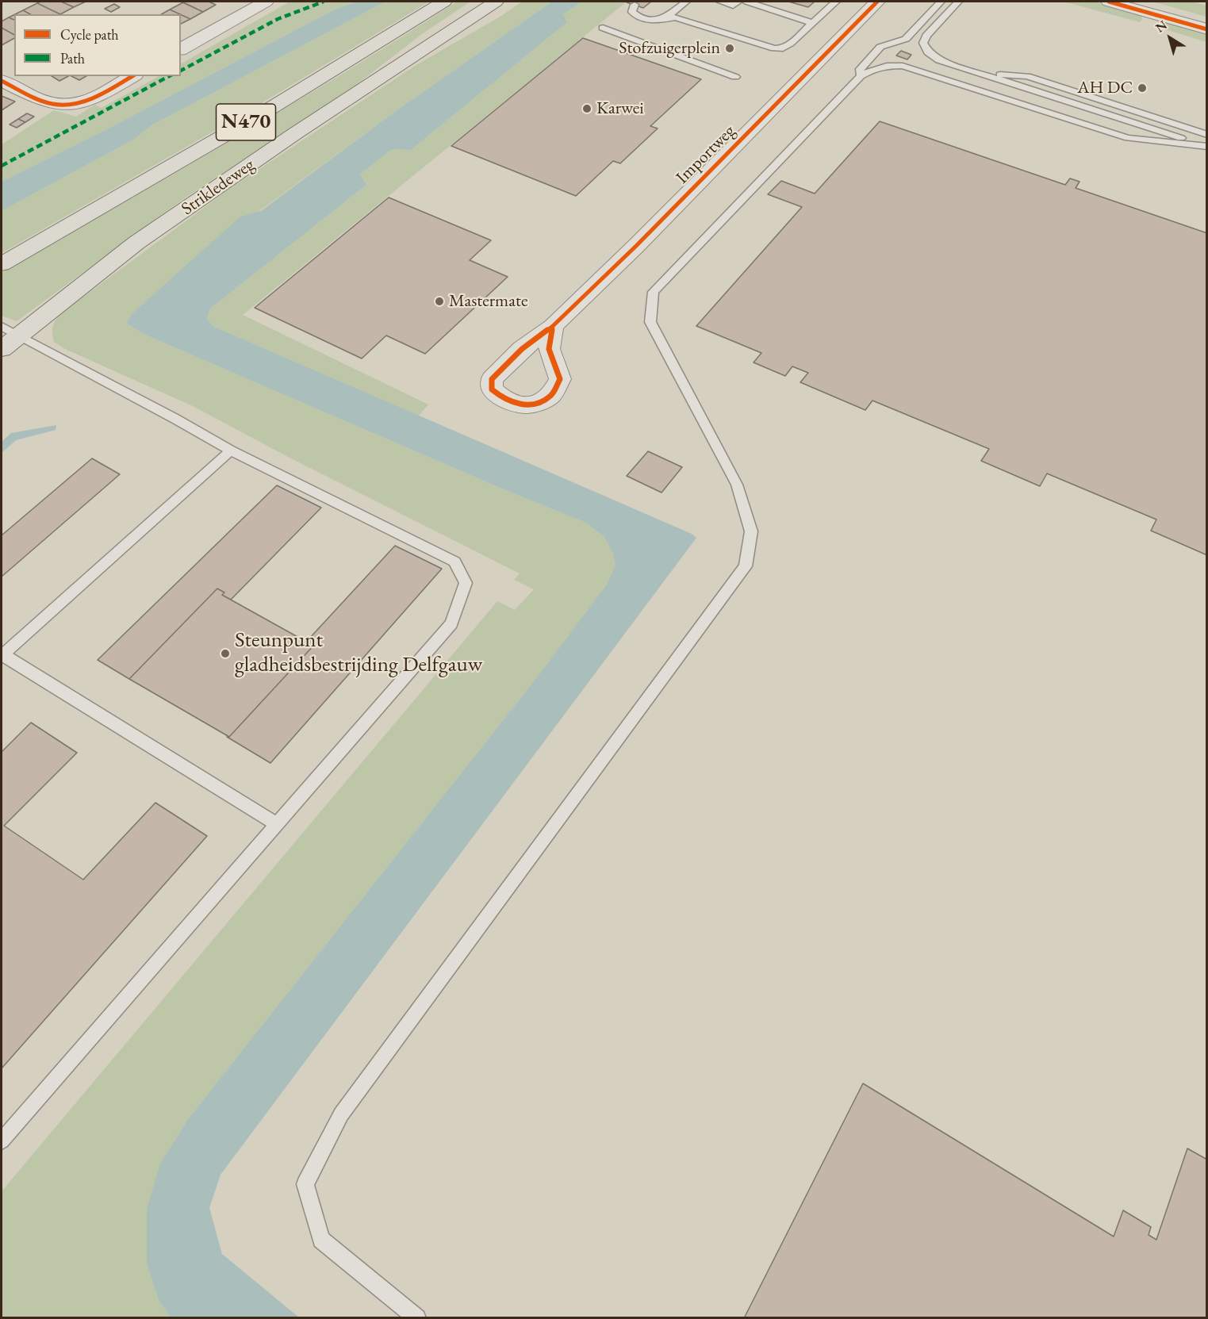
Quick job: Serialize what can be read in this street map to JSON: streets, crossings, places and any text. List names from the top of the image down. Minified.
{"streets":{"main road":["N470","Strikledeweg"],"street":["Importweg"]},"places":["Stofzuigerplein","AH DC","Karwei","Mastermate","Steunpunt gladheidsbestrijding Delfgauw"],"legend":["Cycle path","Path"],"north":"top left"}
